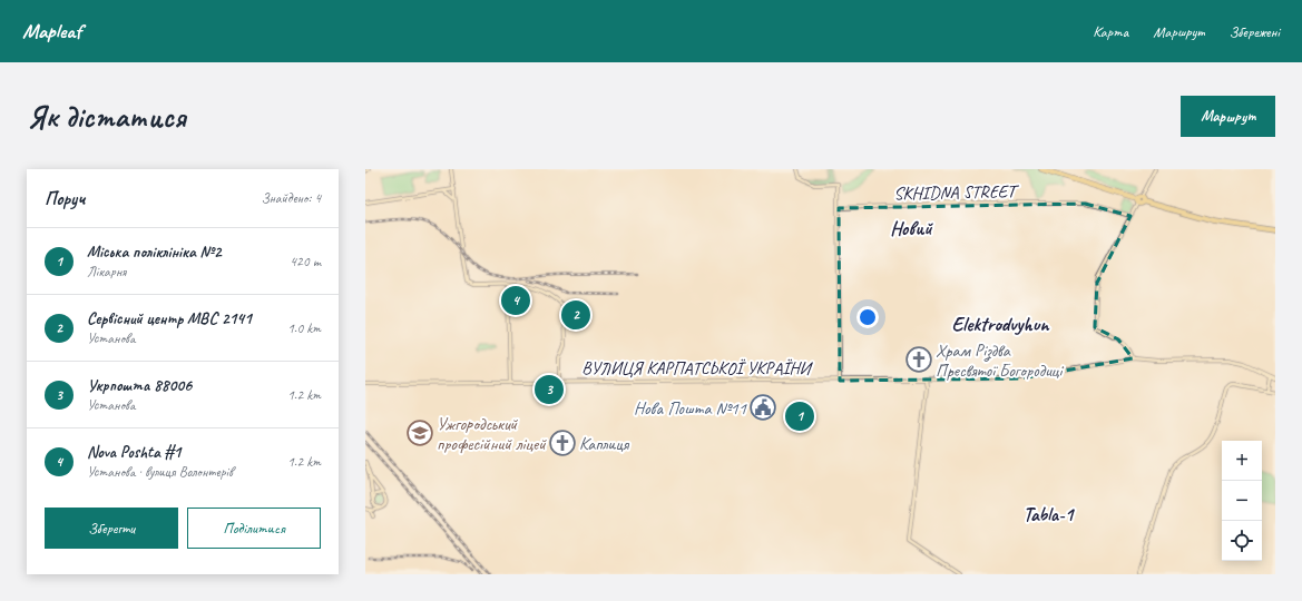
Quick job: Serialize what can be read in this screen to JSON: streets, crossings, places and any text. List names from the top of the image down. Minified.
{"streets":{"street":["SKHIDNA STREET","ВУЛИЦЯ КАРПАТСЬКОЇ УКРАЇНИ"]},"districts":["Новий","Elektrodvyhun","Tabla-1"],"places":{"church":["Храм Різдва Пресвятої Богородиці","Каплиця"],"public building":["Нова Пошта №11"],"school or university":["Ужгородський професійний ліцей"]},"page":{"header":"Mapleaf","nav":["Карта","Маршрут","Збережені"],"buttons":["Маршрут",["Зберегти","Поділитися"]],"title":"Як дістатися","heading":["Поруч","Знайдено: 4"],"list":[{"mark":"1","name":"Міська поліклініка №2","note":"Лікарня","value":"420 m"},{"mark":"2","name":"Сервісний центр МВС 2141","note":"Установа","value":"1.0 km"},{"mark":"3","name":"Укрпошта 88006","note":"Установа","value":"1.2 km"},{"mark":"4","name":"Nova Poshta #1","note":"Установа · вулиця Волонтерів","value":"1.2 km"}],"pins":["4","2","3","1"],"map_buttons":["+","−"]}}
